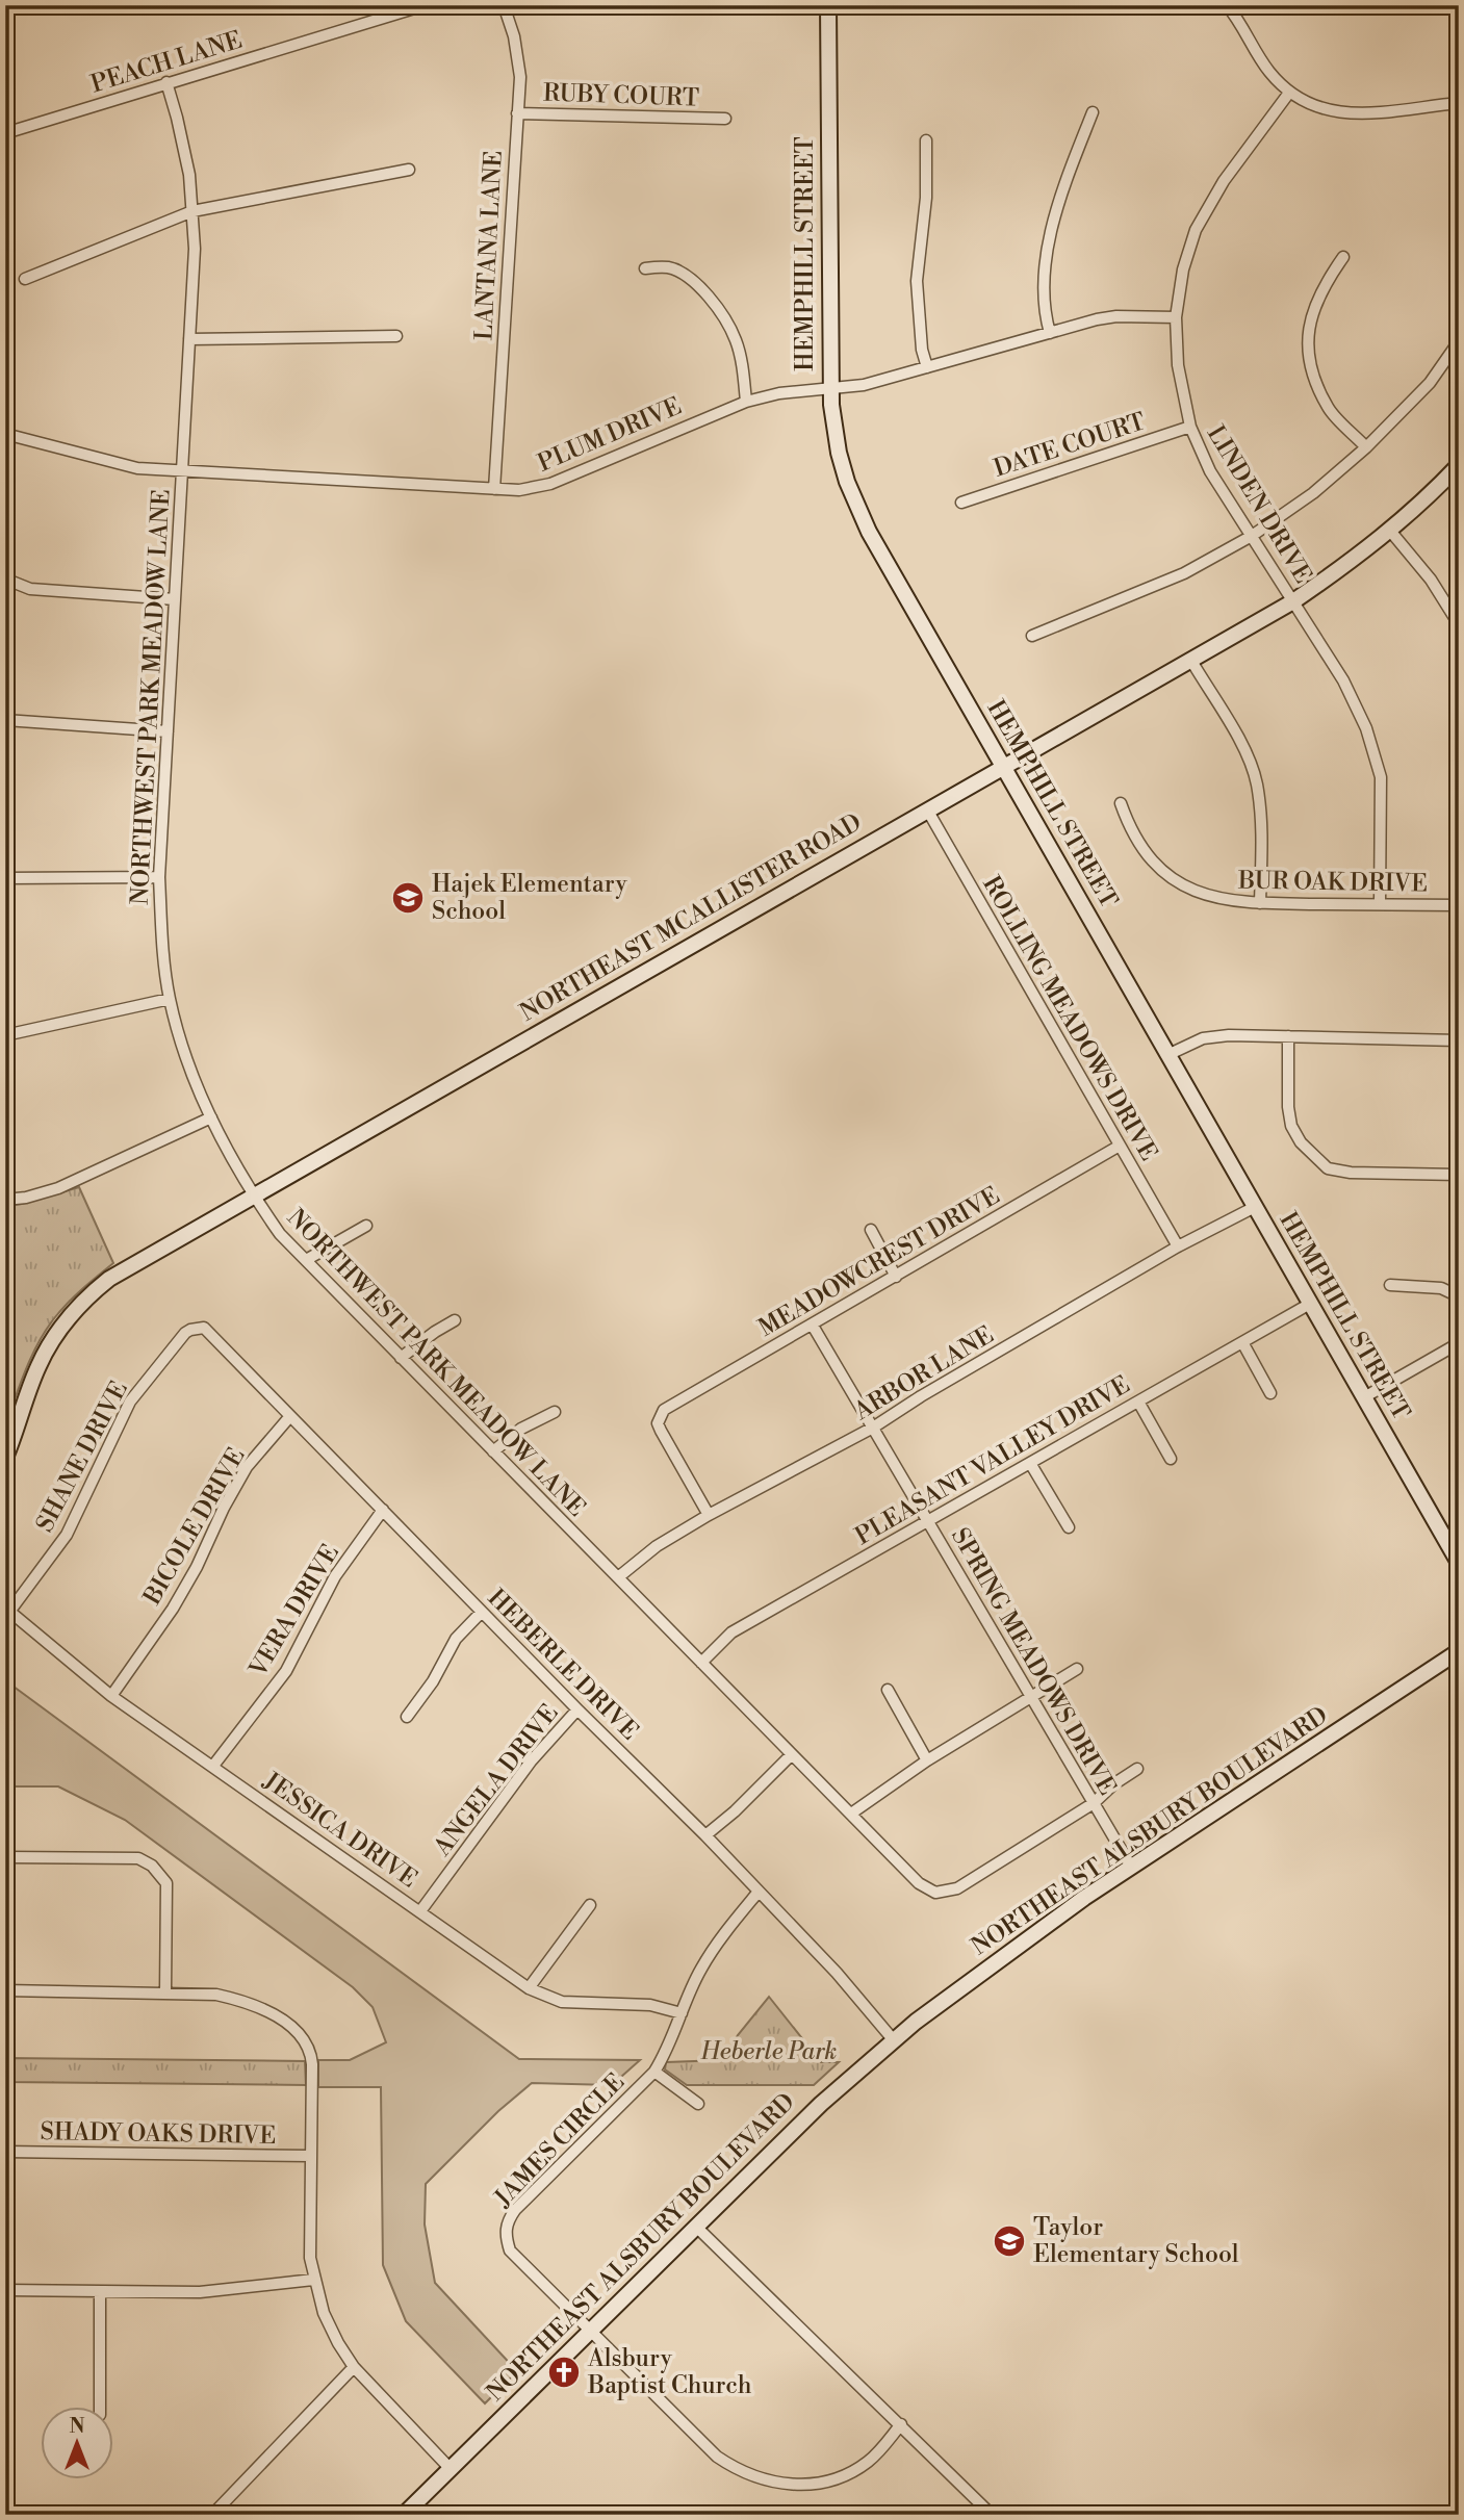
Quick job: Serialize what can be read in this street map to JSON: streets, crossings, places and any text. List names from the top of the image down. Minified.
{"streets":{"street":["PEACH LANE","RUBY COURT","LANTANA LANE","HEMPHILL STREET","PLUM DRIVE","DATE COURT","LINDEN DRIVE","NORTHWEST PARK MEADOW LANE","BUR OAK DRIVE","NORTHEAST MCALLISTER ROAD","ROLLING MEADOWS DRIVE","MEADOWCREST DRIVE","ARBOR LANE","SHANE DRIVE","PLEASANT VALLEY DRIVE","BICOLE DRIVE","VERA DRIVE","SPRING MEADOWS DRIVE","HEBERLE DRIVE","ANGELA DRIVE","JESSICA DRIVE","NORTHEAST ALSBURY BOULEVARD","SHADY OAKS DRIVE","JAMES CIRCLE"]},"crossings":[["PEACH LANE","NORTHWEST PARK MEADOW LANE"],["RUBY COURT","LANTANA LANE"],["LANTANA LANE","PLUM DRIVE"],["HEMPHILL STREET","PLUM DRIVE"],["HEMPHILL STREET","NORTHEAST MCALLISTER ROAD"],["HEMPHILL STREET","ARBOR LANE"],["HEMPHILL STREET","PLEASANT VALLEY DRIVE"],["PLUM DRIVE","LINDEN DRIVE"],["PLUM DRIVE","NORTHWEST PARK MEADOW LANE"],["DATE COURT","LINDEN DRIVE"],["LINDEN DRIVE","BUR OAK DRIVE"],["LINDEN DRIVE","NORTHEAST MCALLISTER ROAD"],["NORTHWEST PARK MEADOW LANE","NORTHEAST MCALLISTER ROAD"],["NORTHWEST PARK MEADOW LANE","ARBOR LANE"],["NORTHWEST PARK MEADOW LANE","PLEASANT VALLEY DRIVE"],["NORTHWEST PARK MEADOW LANE","SPRING MEADOWS DRIVE"],["NORTHEAST MCALLISTER ROAD","ROLLING MEADOWS DRIVE"],["ROLLING MEADOWS DRIVE","MEADOWCREST DRIVE"],["ROLLING MEADOWS DRIVE","ARBOR LANE"],["MEADOWCREST DRIVE","ARBOR LANE"],["MEADOWCREST DRIVE","SPRING MEADOWS DRIVE"],["ARBOR LANE","SPRING MEADOWS DRIVE"],["SHANE DRIVE","HEBERLE DRIVE"],["SHANE DRIVE","JESSICA DRIVE"],["PLEASANT VALLEY DRIVE","SPRING MEADOWS DRIVE"],["BICOLE DRIVE","HEBERLE DRIVE"],["BICOLE DRIVE","JESSICA DRIVE"],["VERA DRIVE","HEBERLE DRIVE"],["VERA DRIVE","JESSICA DRIVE"],["SPRING MEADOWS DRIVE","NORTHEAST ALSBURY BOULEVARD"],["HEBERLE DRIVE","ANGELA DRIVE"],["HEBERLE DRIVE","NORTHEAST ALSBURY BOULEVARD"],["HEBERLE DRIVE","JAMES CIRCLE"],["ANGELA DRIVE","JESSICA DRIVE"],["JESSICA DRIVE","JAMES CIRCLE"],["NORTHEAST ALSBURY BOULEVARD","JAMES CIRCLE"]],"parks":["Heberle Park"],"places":{"school or university":["Hajek Elementary School","Taylor Elementary School"],"church":["Alsbury Baptist Church"]},"north":"top"}
